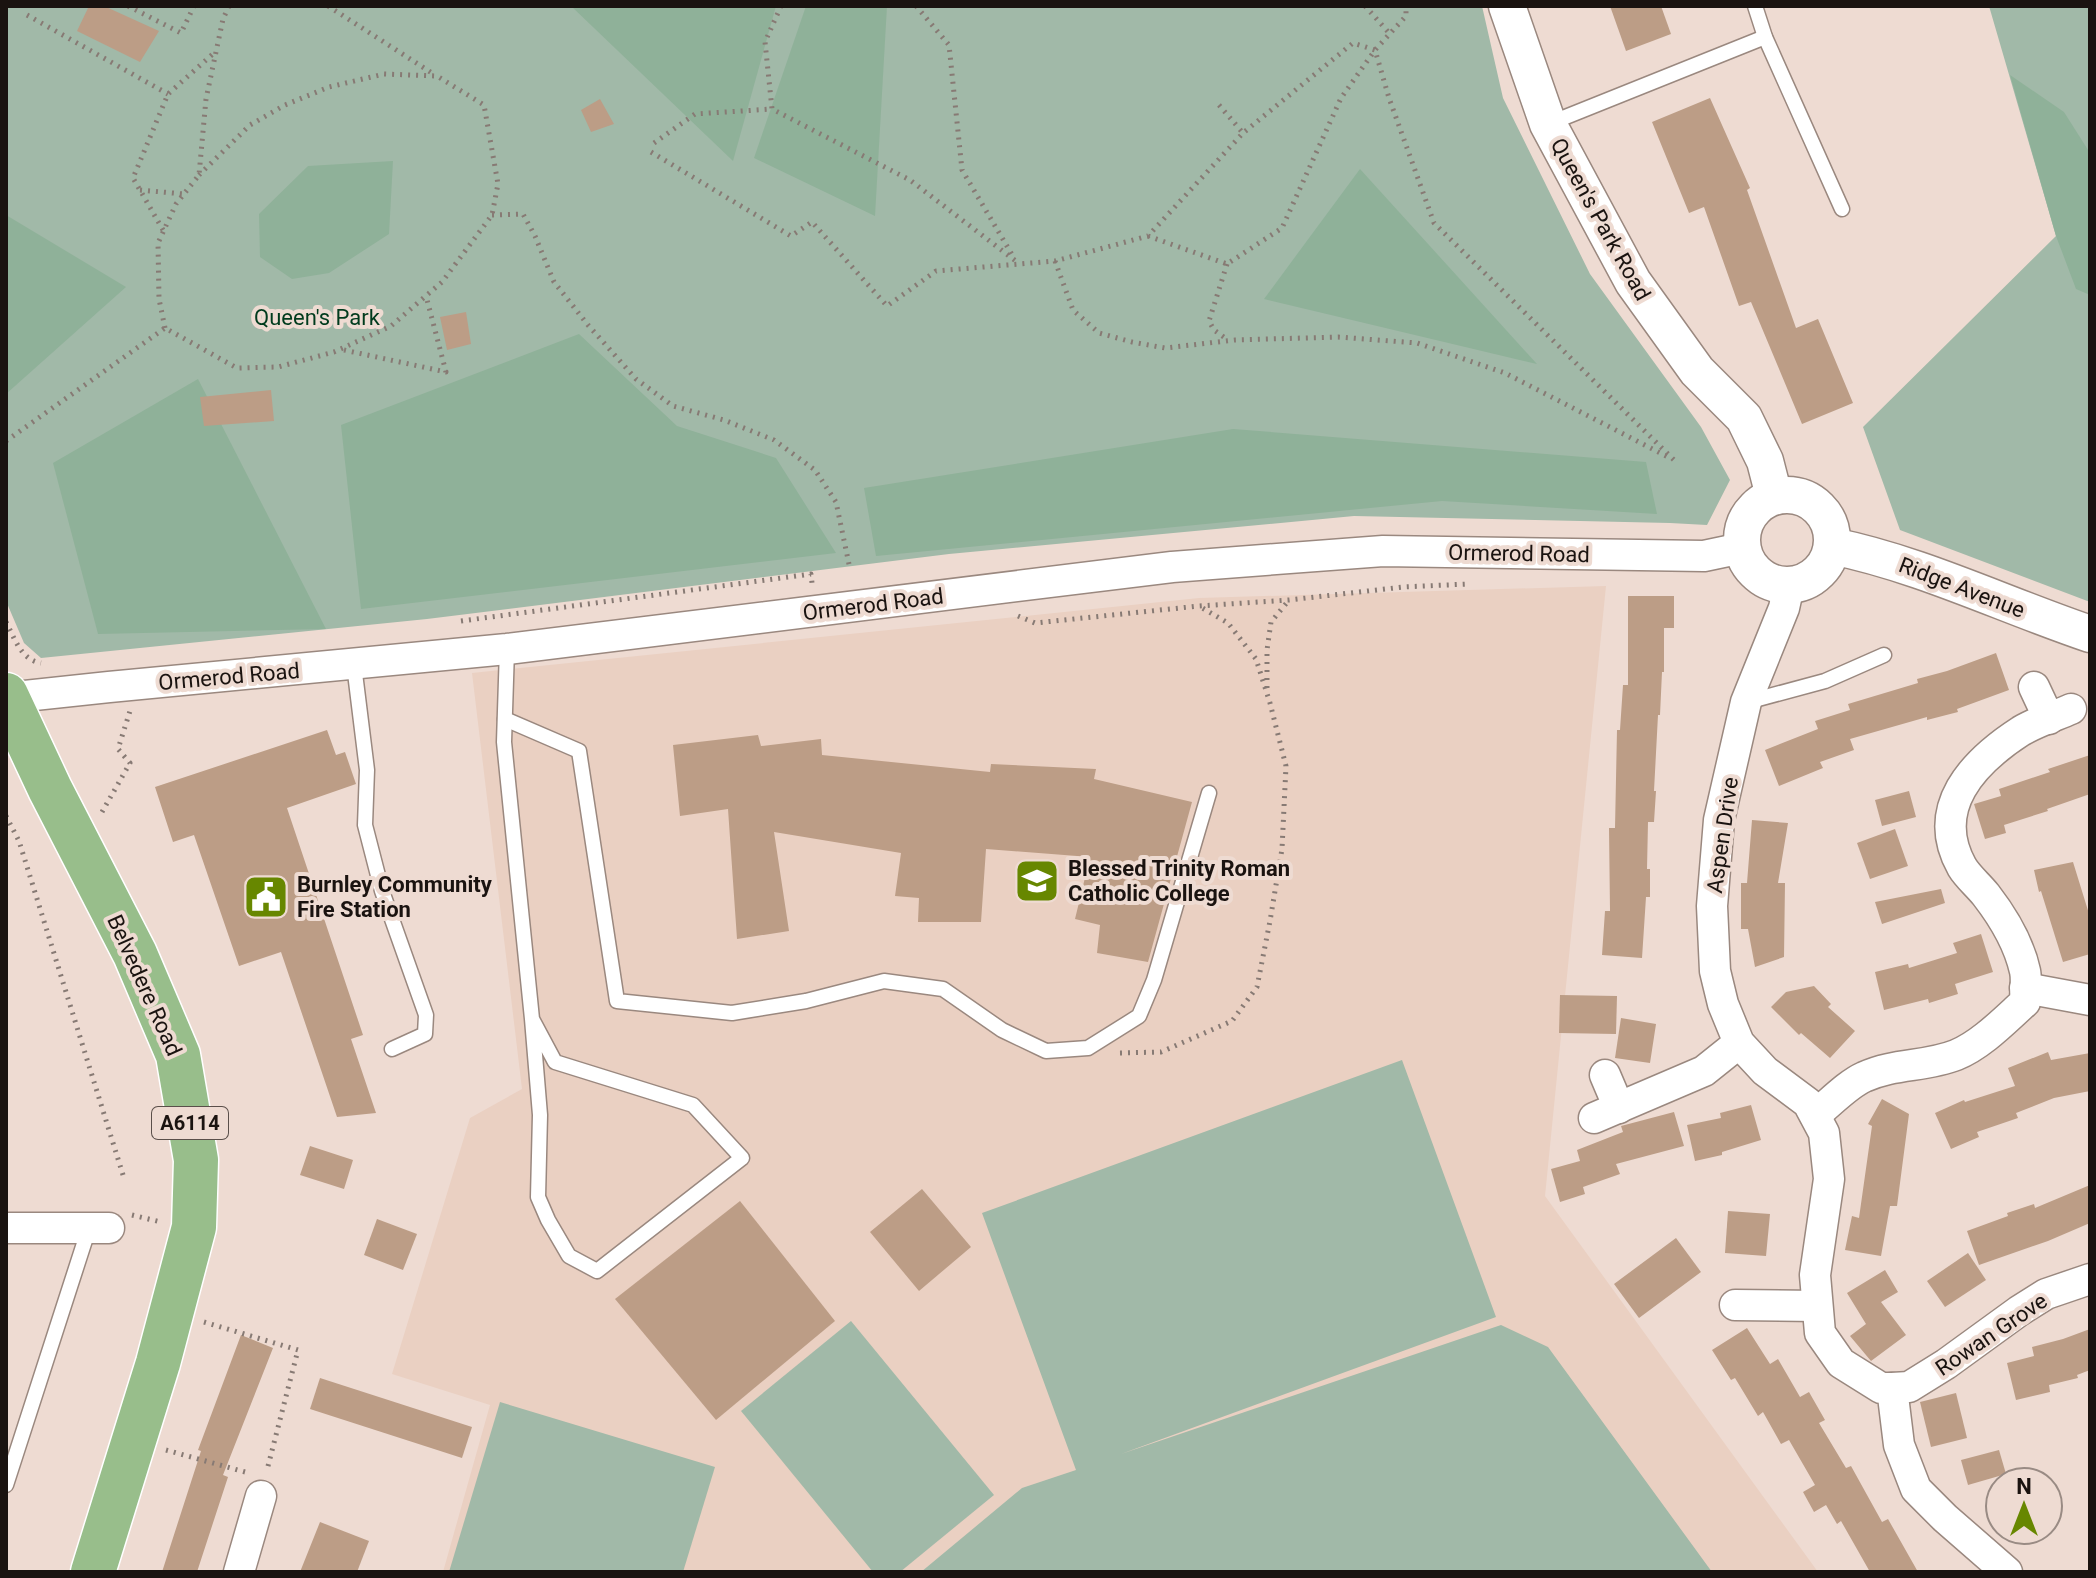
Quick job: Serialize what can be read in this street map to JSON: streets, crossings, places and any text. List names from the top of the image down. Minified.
{"streets":{"highway":["Belvedere Road","A6114"],"street":["Queen's Park Road","Ormerod Road","Ridge Avenue","Aspen Drive","Rowan Grove"]},"crossings":[["Queen's Park Road","Ormerod Road"],["Queen's Park Road","Ridge Avenue"],["Queen's Park Road","Aspen Drive"],["Ormerod Road","Ridge Avenue"],["Ormerod Road","Aspen Drive"],["Ormerod Road","Belvedere Road"],["Ridge Avenue","Aspen Drive"],["Aspen Drive","Rowan Grove"]],"parks":["Queen's Park"],"places":{"school or university":["Blessed Trinity Roman Catholic College"],"public building":["Burnley Community Fire Station"]},"north":"top"}
